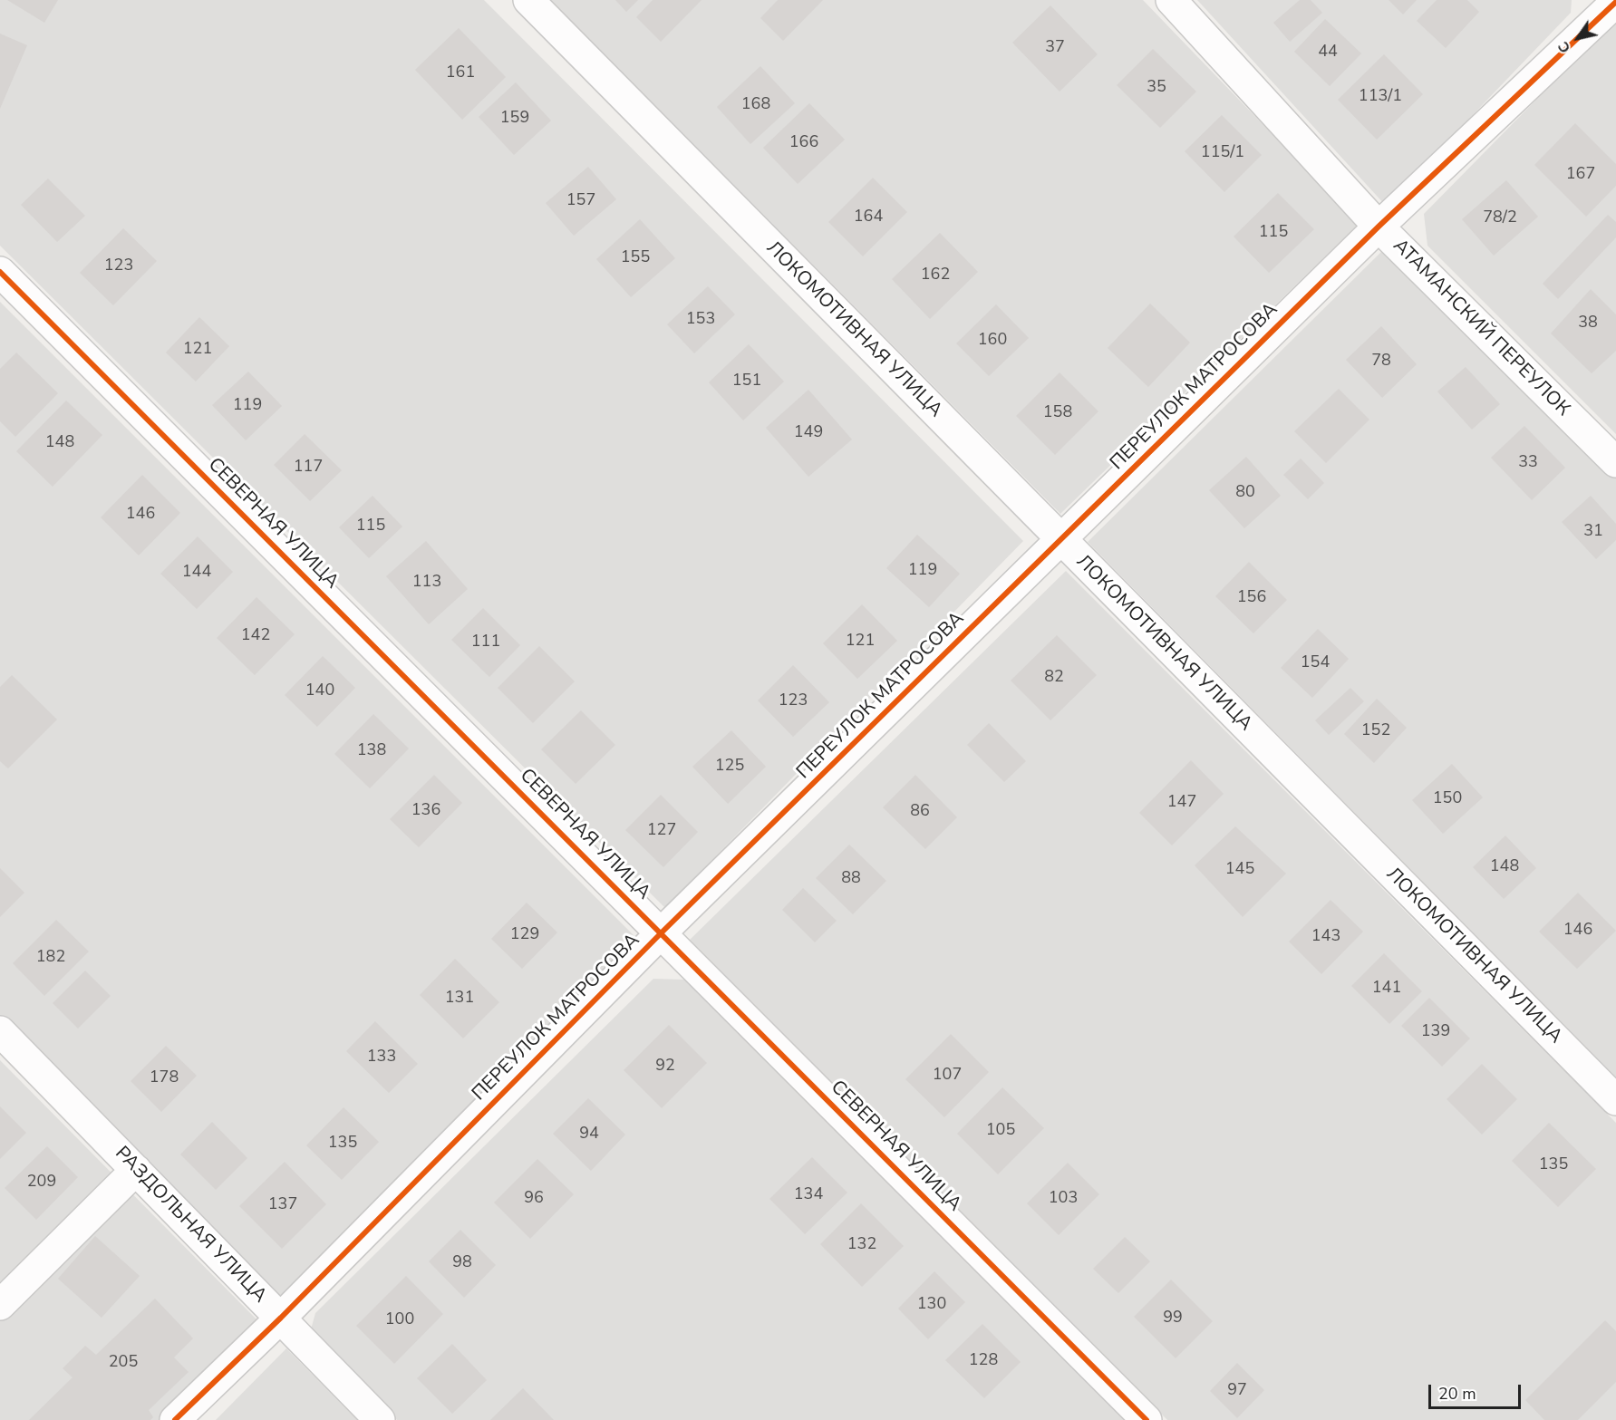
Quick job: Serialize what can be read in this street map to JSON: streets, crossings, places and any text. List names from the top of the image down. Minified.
{"streets":{"street":["АТАМАНСКИЙ ПЕРЕУЛОК","ЛОКОМОТИВНАЯ УЛИЦА","ПЕРЕУЛОК МАТРОСОВА","СЕВЕРНАЯ УЛИЦА","РАЗДОЛЬНАЯ УЛИЦА"]},"crossings":[["АТАМАНСКИЙ ПЕРЕУЛОК","ПЕРЕУЛОК МАТРОСОВА"],["ЛОКОМОТИВНАЯ УЛИЦА","ПЕРЕУЛОК МАТРОСОВА"],["ПЕРЕУЛОК МАТРОСОВА","СЕВЕРНАЯ УЛИЦА"],["ПЕРЕУЛОК МАТРОСОВА","РАЗДОЛЬНАЯ УЛИЦА"]],"house_numbers":["37","44","161","35","113/1","168","159","166","115/1","167","157","164","78/2","115","155","123","162","153","38","160","121","78","151","119","158","149","148","33","117","80","146","115","31","119","144","113","156","142","121","111","154","82","140","123","152","138","125","150","147","136","86","127","148","145","88","146","129","143","182","141","131","139","133","92","107","178","105","94","135","135","209","134","96","103","137","132","98","130","99","100","128","205","97"],"scale_bar":"20 m","north":"bottom left"}
